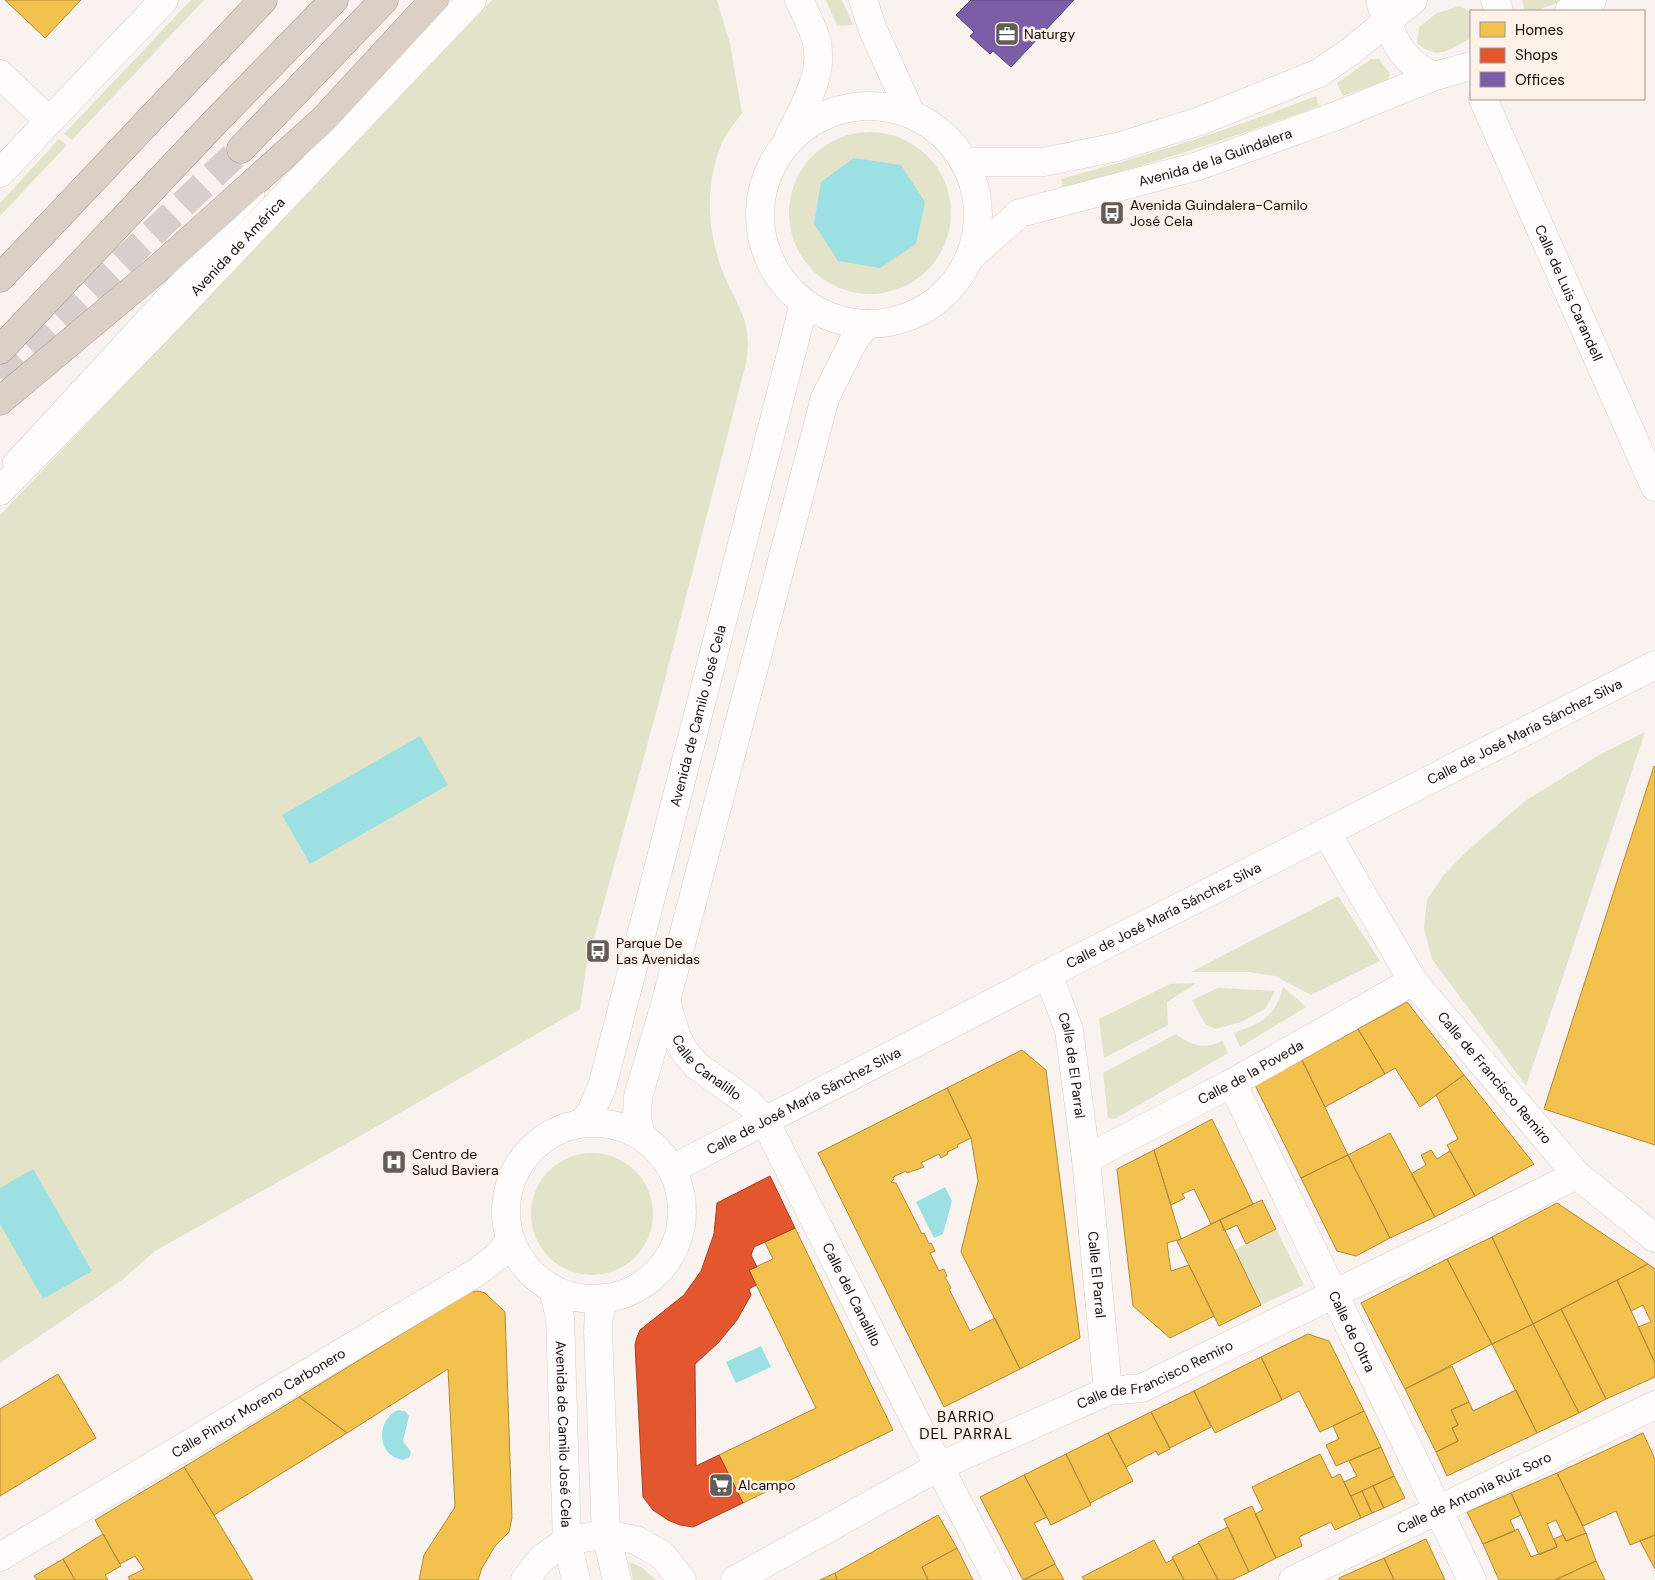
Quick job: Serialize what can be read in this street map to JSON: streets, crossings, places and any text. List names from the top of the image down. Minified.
{"streets":{"street":["Avenida de la Guindalera","Avenida de América","Calle de Luis Carandell","Avenida de Camilo José Cela","Calle de José María Sánchez Silva","Calle Canalillo","Calle de El Parral","Calle de la Poveda","Calle de Francisco Remiro","Calle El Parral","Calle del Canalillo","Calle de Oltra","Calle Pintor Moreno Carbonero","Calle de Antonia Ruiz Soro"]},"crossings":[["Avenida de Camilo José Cela","Calle de José María Sánchez Silva"],["Avenida de Camilo José Cela","Calle Pintor Moreno Carbonero"],["Calle de José María Sánchez Silva","Calle Canalillo"],["Calle de José María Sánchez Silva","Calle de El Parral"],["Calle de José María Sánchez Silva","Calle de Francisco Remiro"],["Calle de José María Sánchez Silva","Calle del Canalillo"],["Calle de José María Sánchez Silva","Calle Pintor Moreno Carbonero"],["Calle Canalillo","Calle del Canalillo"],["Calle de El Parral","Calle de la Poveda"],["Calle de El Parral","Calle El Parral"],["Calle de la Poveda","Calle de Francisco Remiro"],["Calle de la Poveda","Calle El Parral"],["Calle de la Poveda","Calle de Oltra"],["Calle de Francisco Remiro","Calle El Parral"],["Calle de Francisco Remiro","Calle del Canalillo"],["Calle de Francisco Remiro","Calle de Oltra"],["Calle de Oltra","Calle de Antonia Ruiz Soro"]],"districts":["BARRIO DEL PARRAL"],"places":{"office":["Naturgy"],"bus stop":["Avenida Guindalera-Camilo José Cela","Parque De Las Avenidas"],"hospital":["Centro de Salud Baviera"],"supermarket":["Alcampo"]},"legend":["Homes","Shops","Offices"]}
